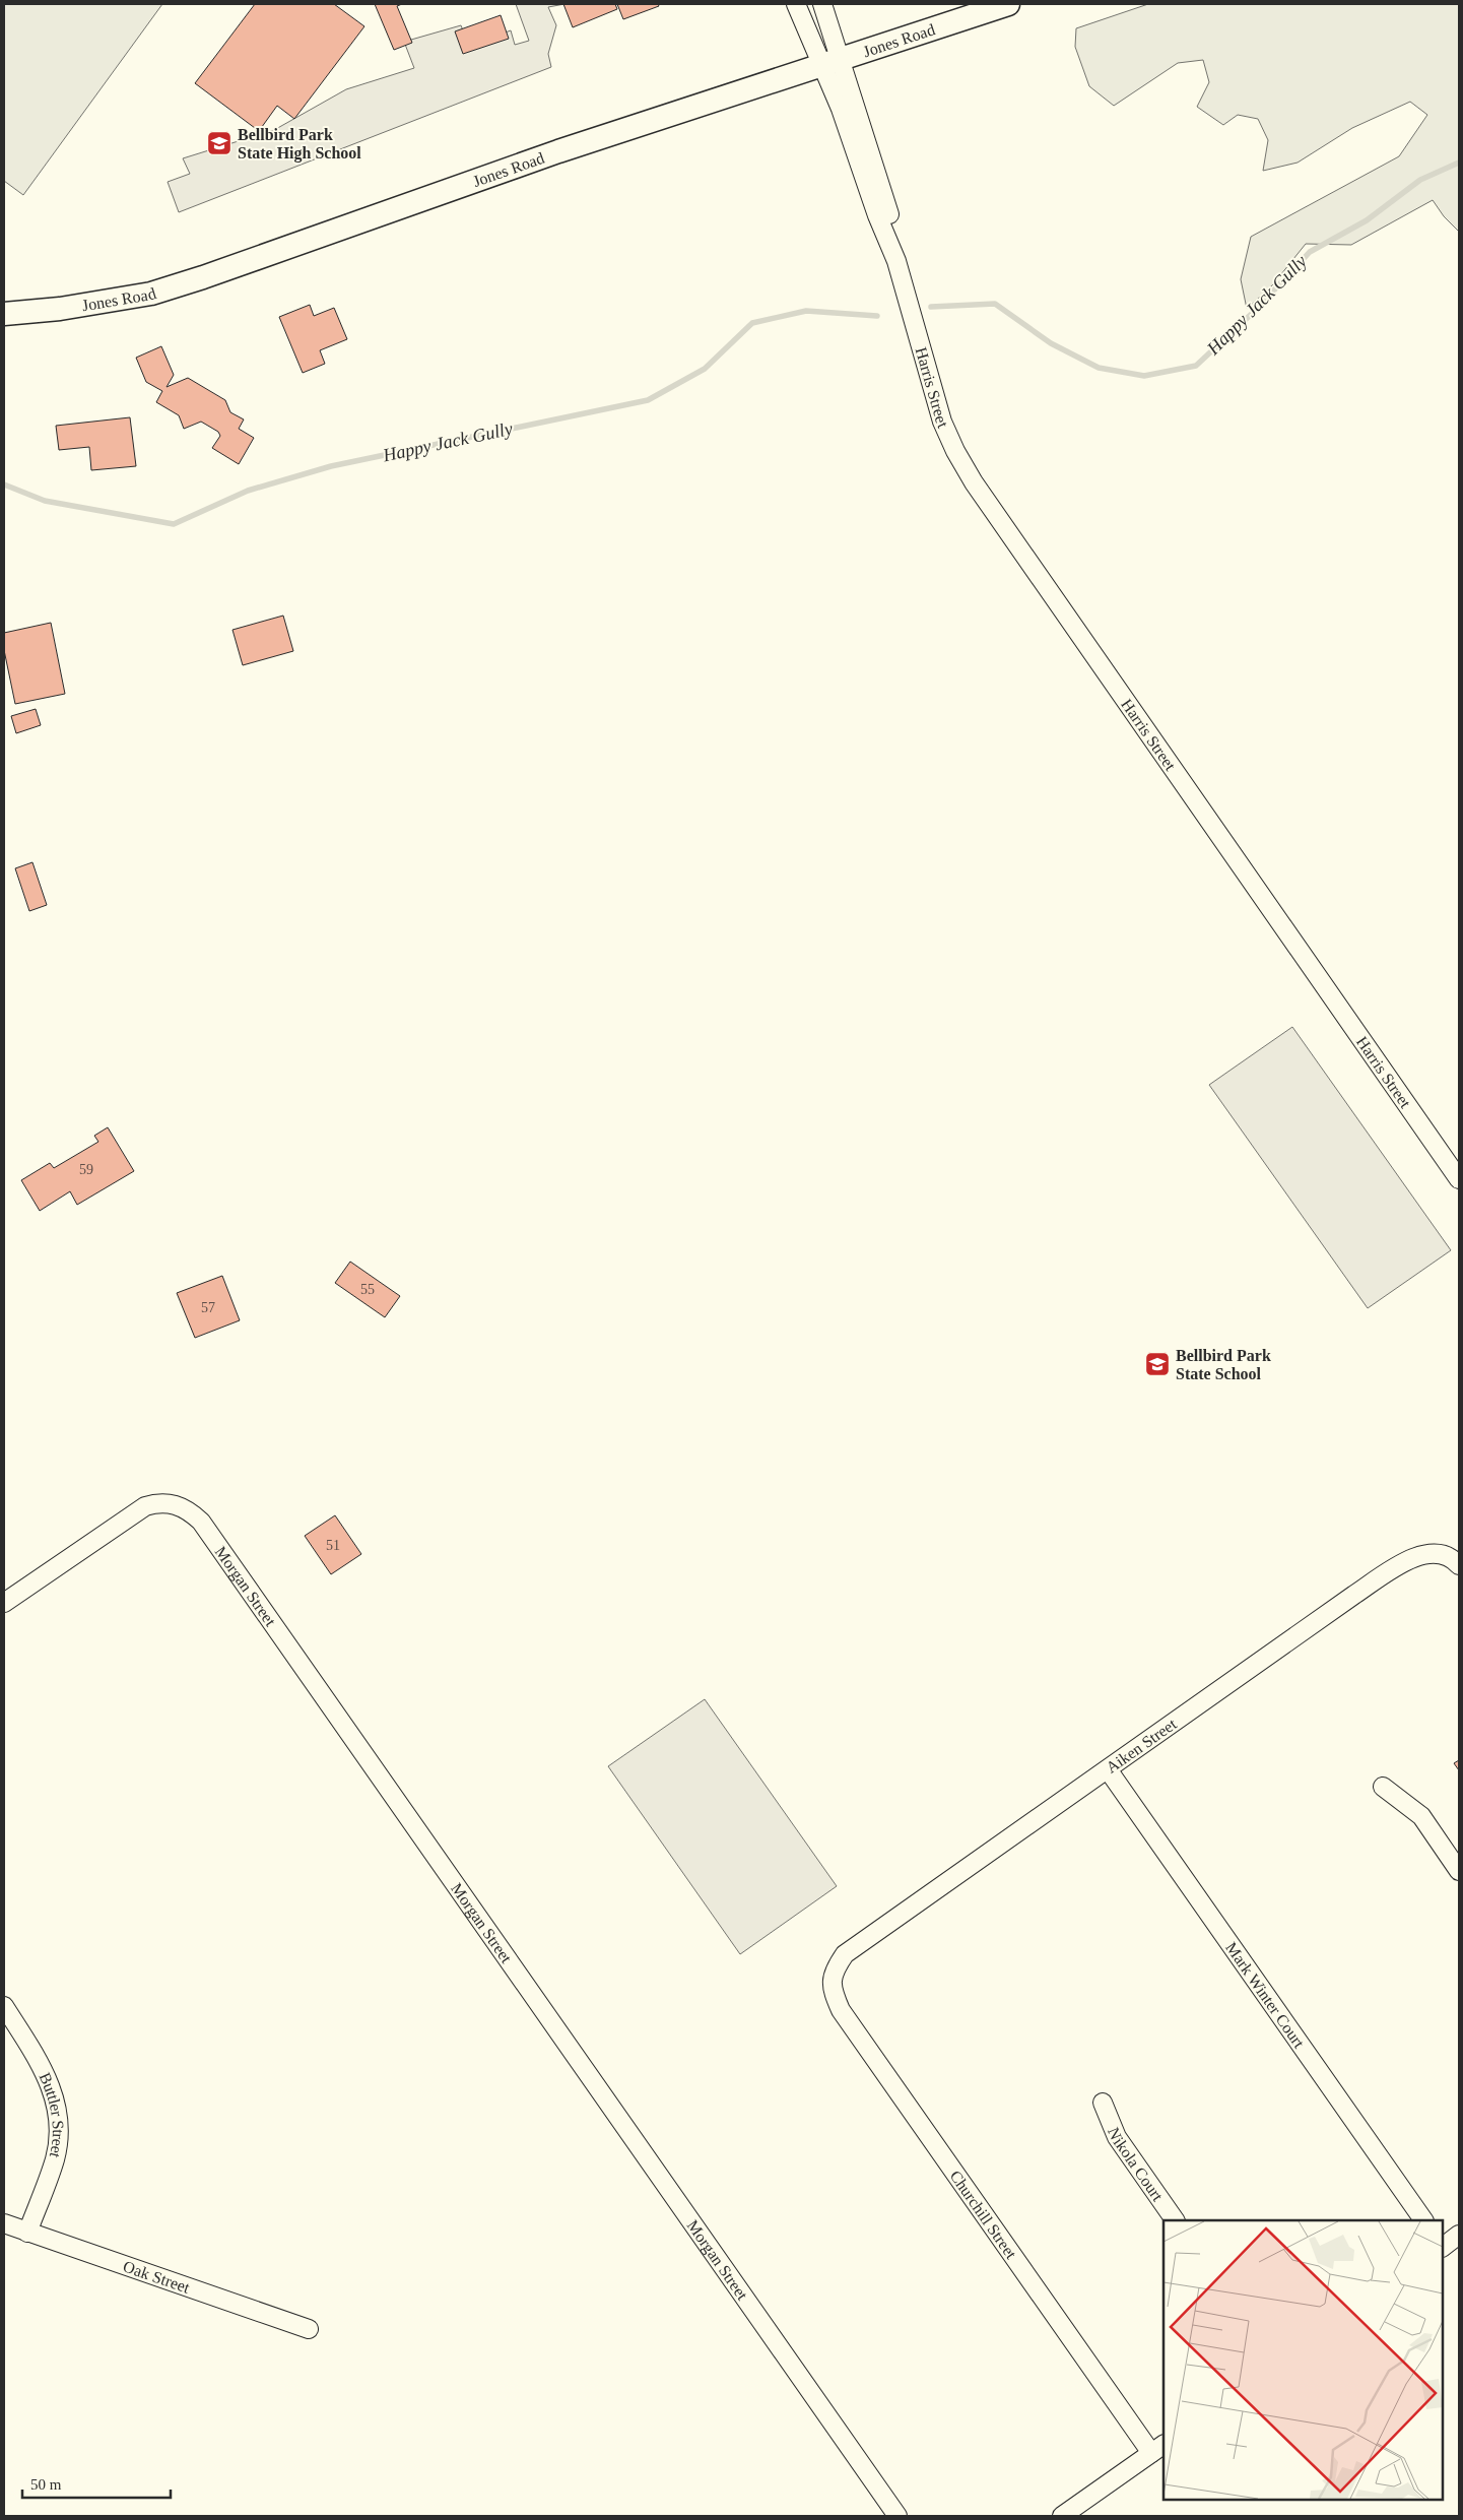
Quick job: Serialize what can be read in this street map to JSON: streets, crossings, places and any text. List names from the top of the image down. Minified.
{"streets":{"street":["Jones Road","Harris Street","Morgan Street","Aiken Street","Mark Winter Court","Buttler Street","Nikola Court","Churchill Street","Oak Street"]},"crossings":[["Jones Road","Harris Street"],["Aiken Street","Mark Winter Court"],["Aiken Street","Churchill Street"],["Buttler Street","Oak Street"]],"water":["Happy Jack Gully"],"places":{"school or university":["Bellbird Park State High School","Bellbird Park State School"]},"house_numbers":["59","55","57","51"],"scale_bar":"50 m"}
